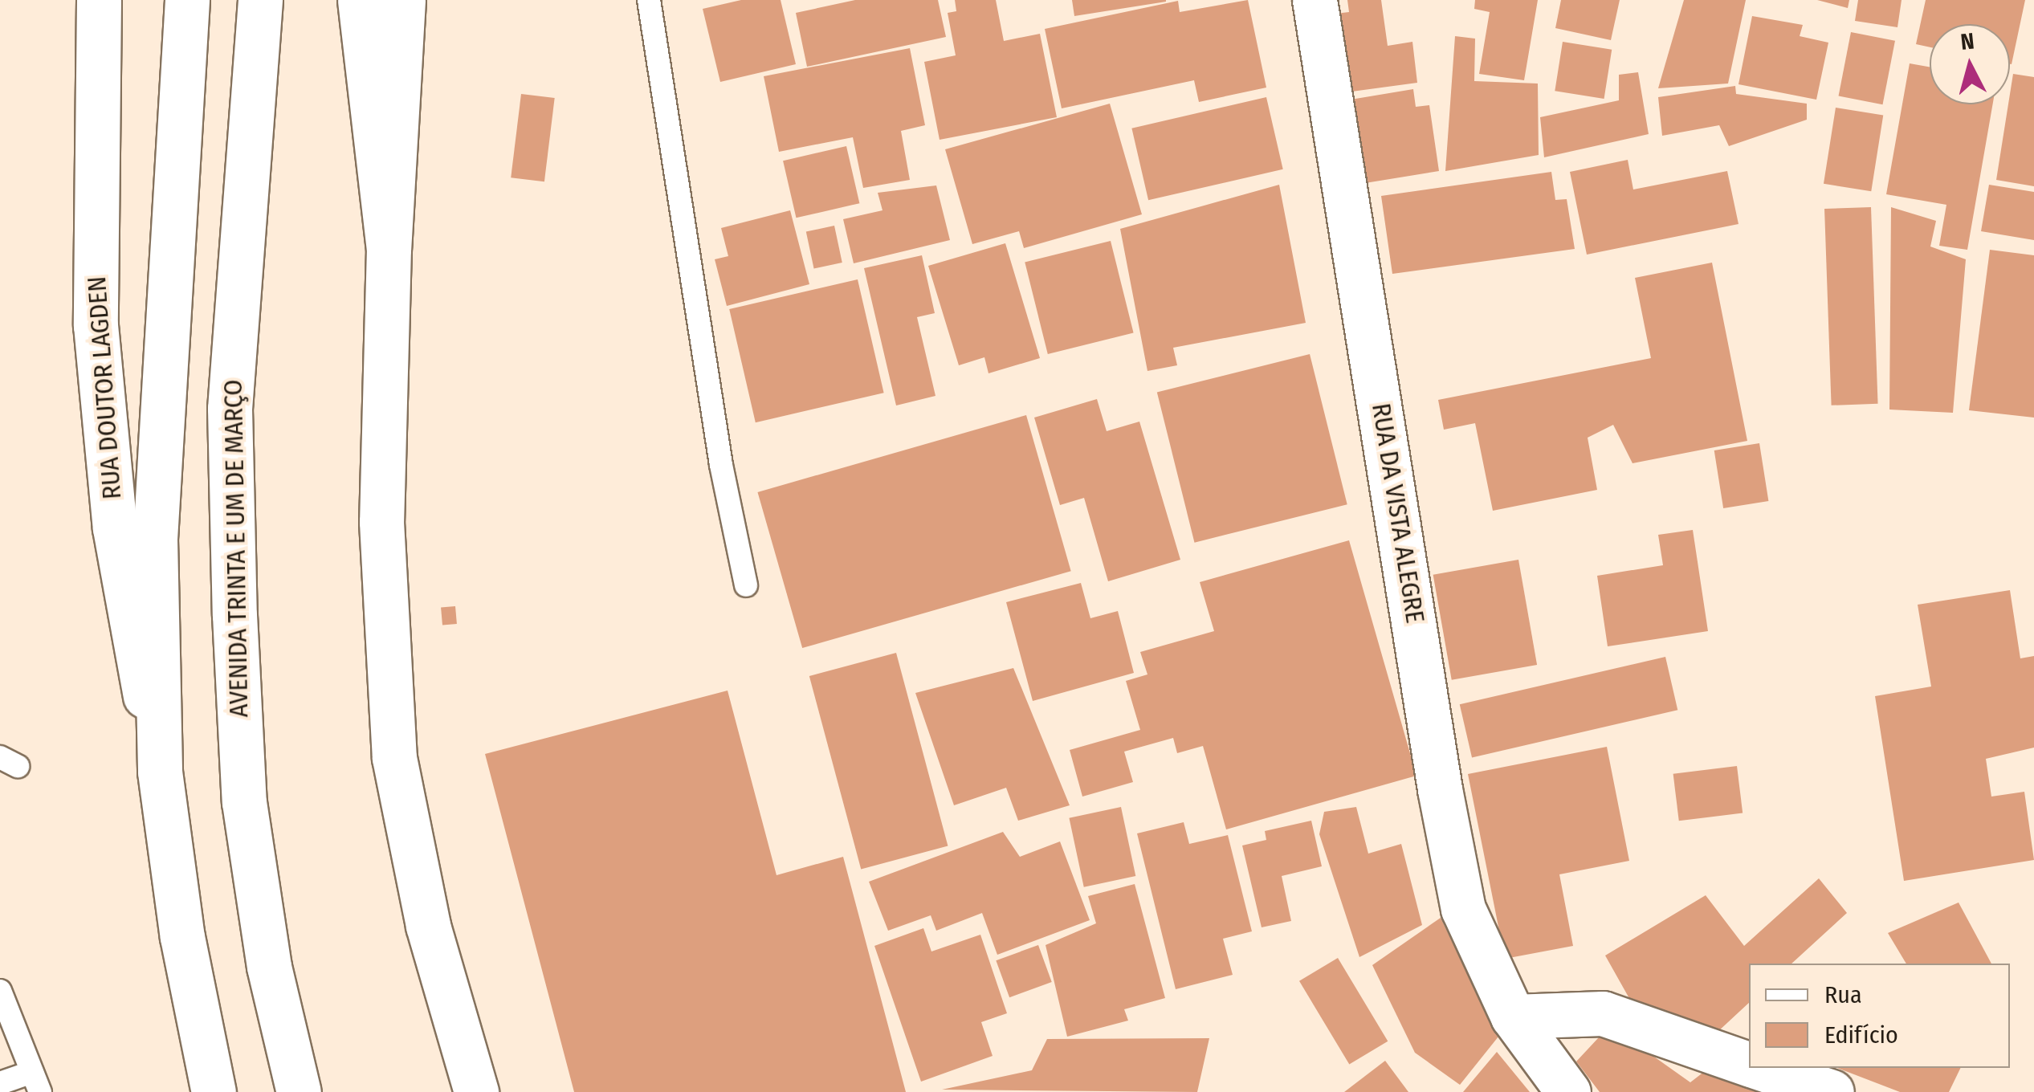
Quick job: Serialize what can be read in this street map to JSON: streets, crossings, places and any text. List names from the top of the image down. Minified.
{"streets":{"main road":["RUA DOUTOR LAGDEN","RUA DA VISTA ALEGRE","AVENIDA TRINTA E UM DE MARÇO"]},"legend":["Rua","Edifício"],"north":"top"}
